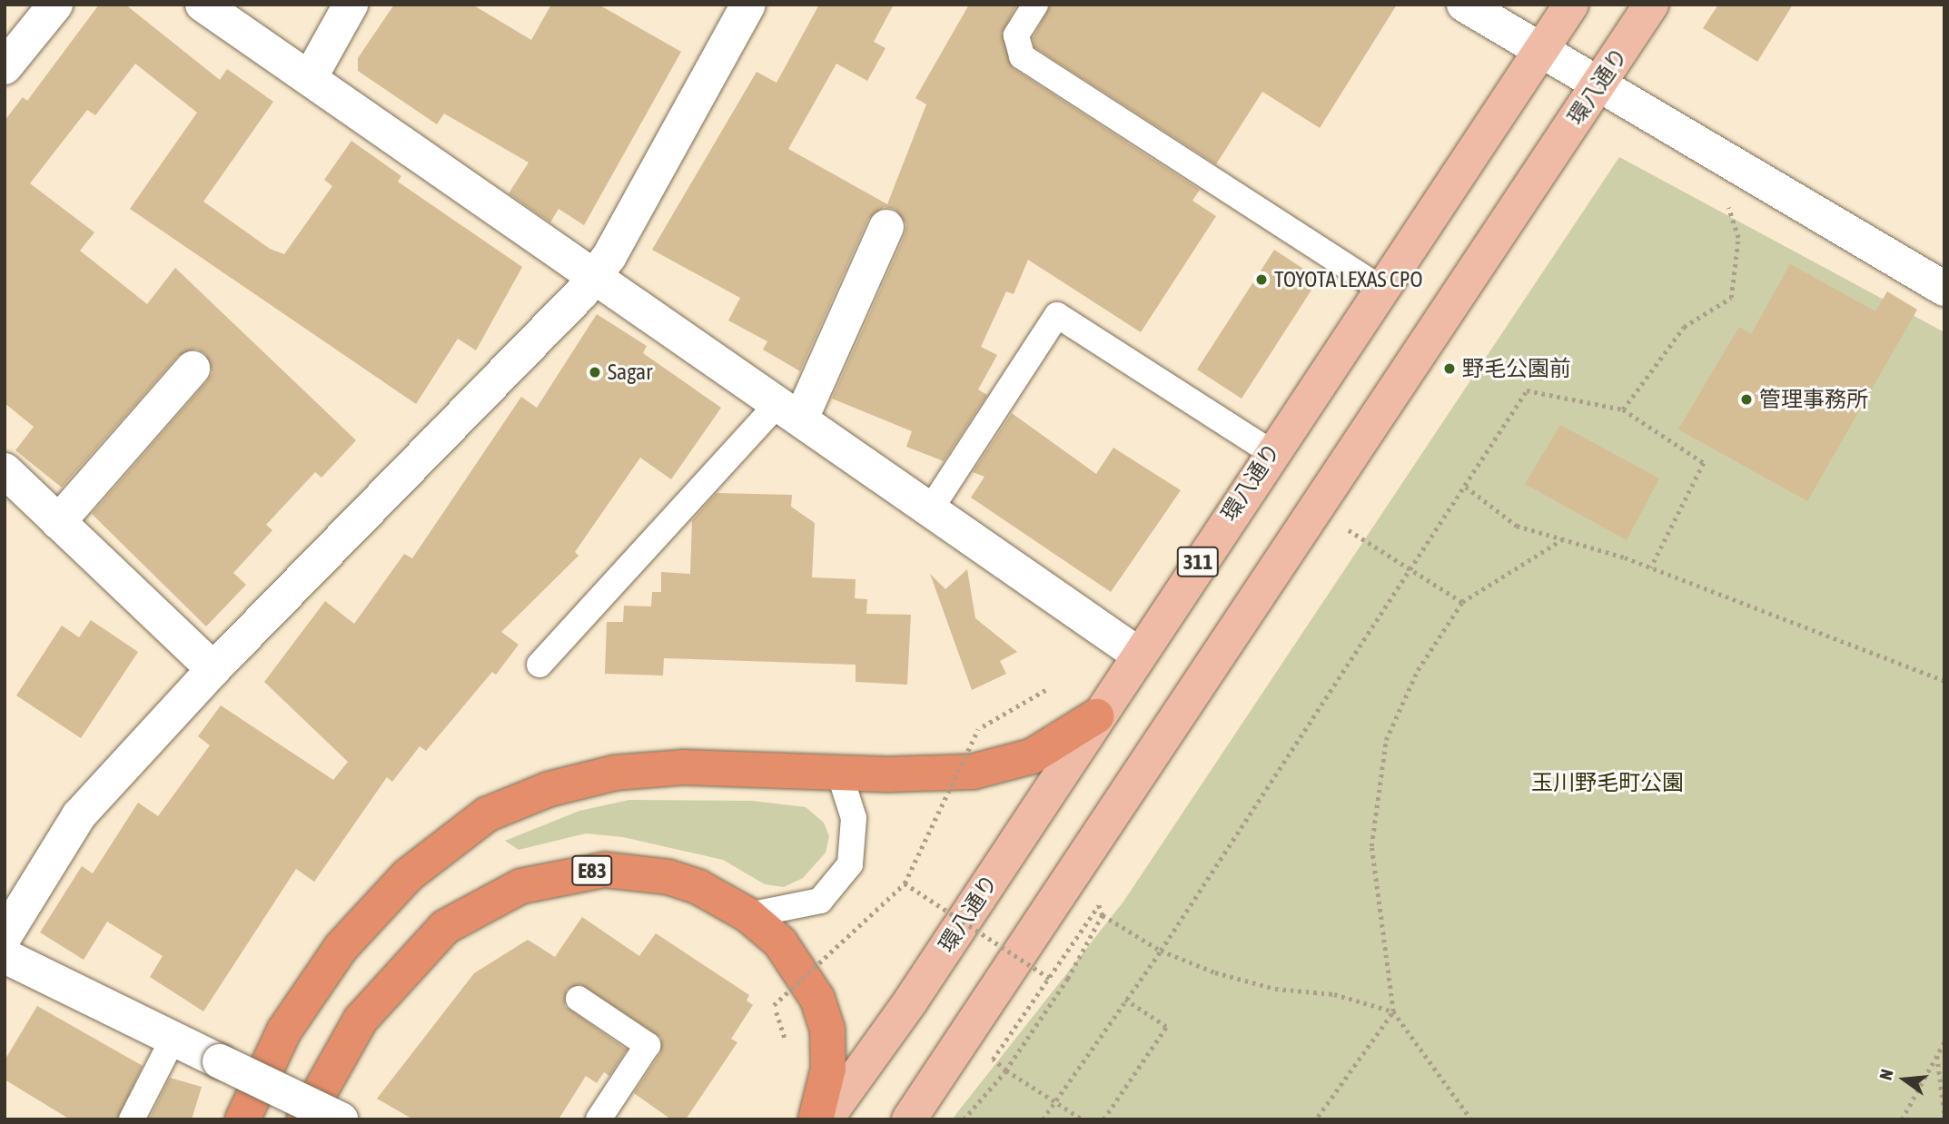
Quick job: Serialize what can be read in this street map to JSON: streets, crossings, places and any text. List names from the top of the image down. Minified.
{"streets":{"highway":["E83"],"main road":["環八通り","311"]},"parks":["玉川野毛町公園"],"places":["TOYOTA LEXAS CPO","野毛公園前","Sagar","管理事務所"],"north":"left"}
